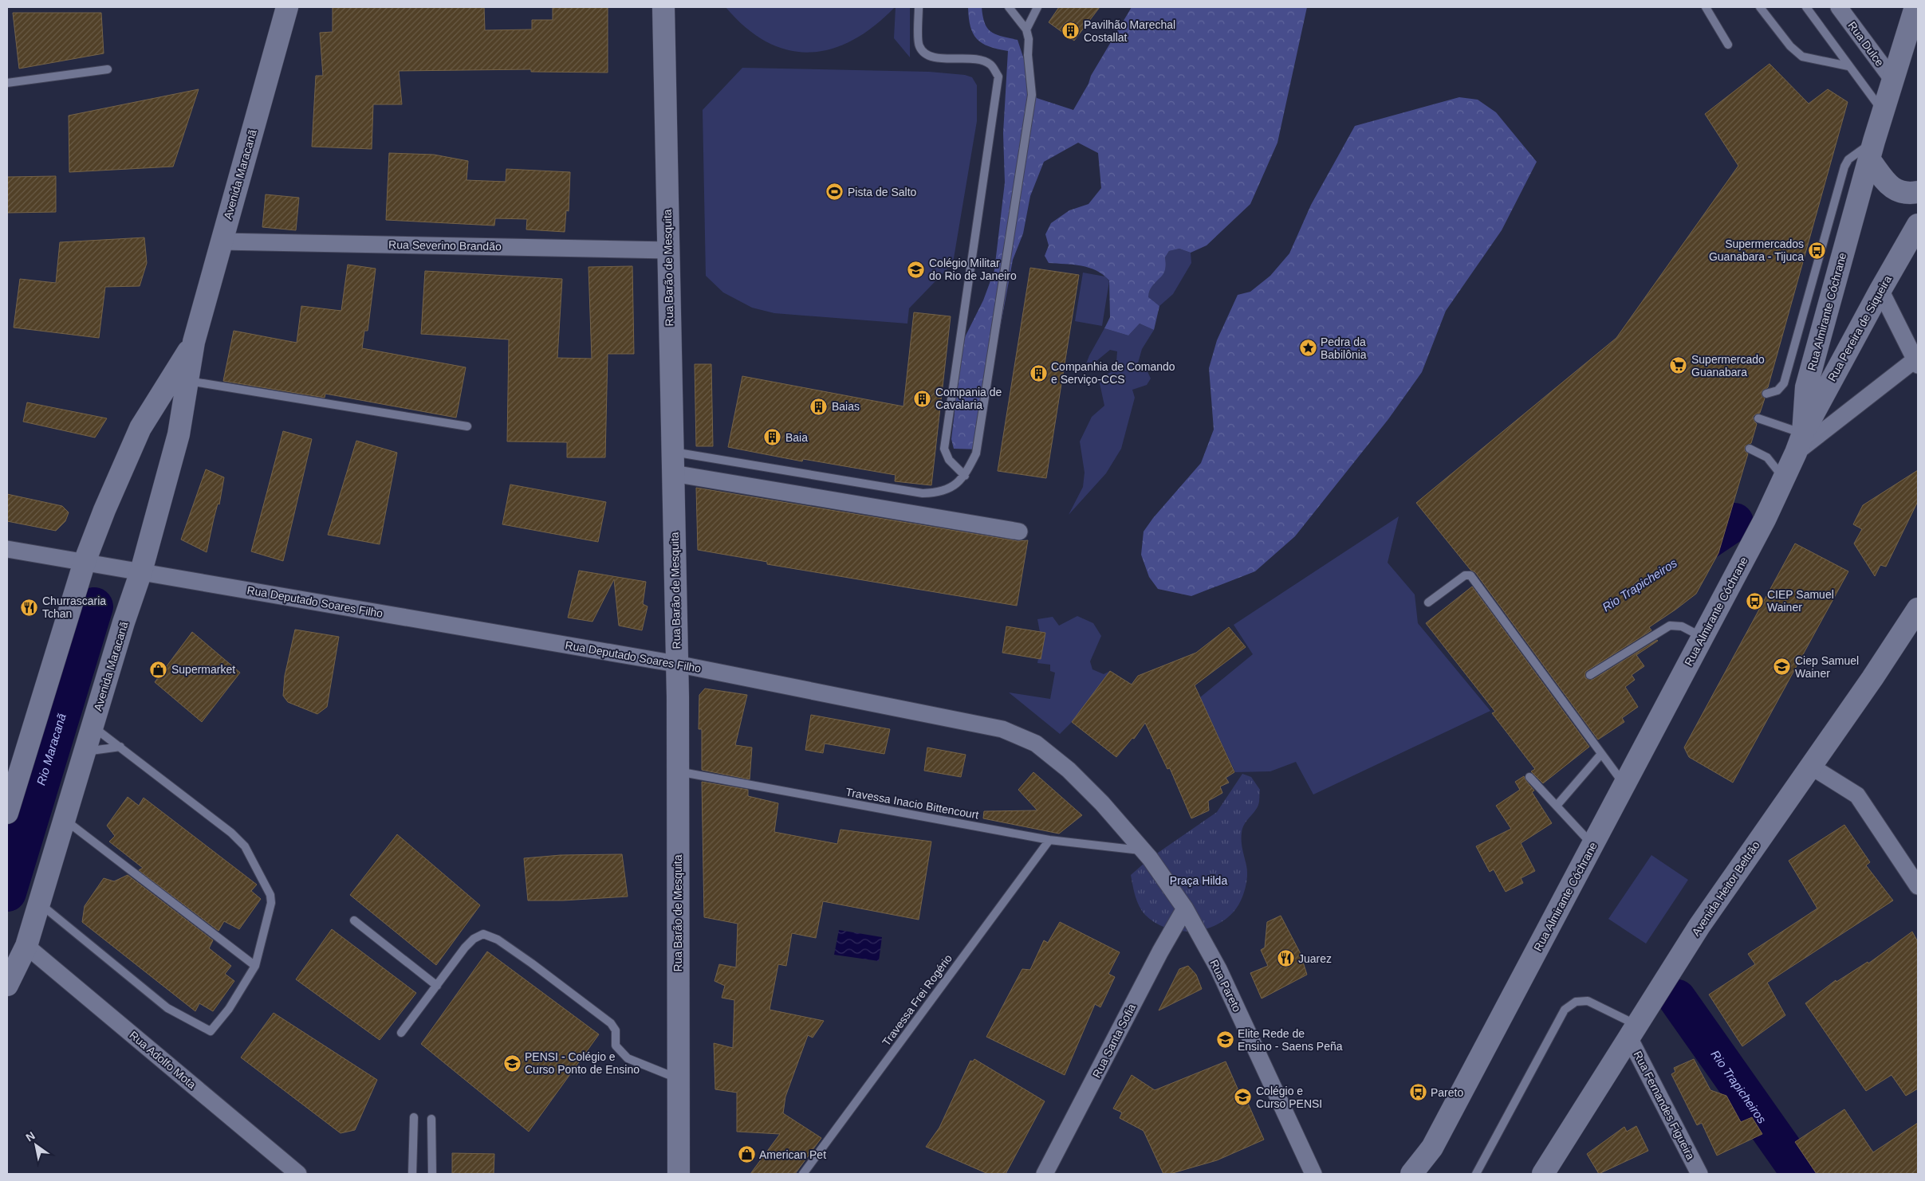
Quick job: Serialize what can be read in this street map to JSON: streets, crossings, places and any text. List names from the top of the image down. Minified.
{"streets":{"street":["Rua Dulce","Avenida Maracanã","Rua Severino Brandão","Rua Barão de Mesquita","Rua Almirante Cóchrane","Rua Pereira de Siqueira","Rua Deputado Soares Filho","Avenida Heitor Beltrão","Rua Pareto","Rua Santa Sofia","Rua Adolfo Mota","Rua Fernandes Figueira"],"lane":["Travessa Inacio Bittencourt","Travessa Frei Rogério"]},"crossings":[["Rua Dulce","Rua Almirante Cóchrane"],["Avenida Maracanã","Rua Severino Brandão"],["Avenida Maracanã","Rua Deputado Soares Filho"],["Avenida Maracanã","Rua Adolfo Mota"],["Rua Severino Brandão","Rua Barão de Mesquita"],["Rua Barão de Mesquita","Rua Deputado Soares Filho"],["Rua Barão de Mesquita","Travessa Inacio Bittencourt"],["Rua Almirante Cóchrane","Rua Pereira de Siqueira"],["Rua Deputado Soares Filho","Travessa Inacio Bittencourt"],["Rua Deputado Soares Filho","Rua Pareto"],["Rua Deputado Soares Filho","Rua Santa Sofia"],["Travessa Inacio Bittencourt","Travessa Frei Rogério"],["Avenida Heitor Beltrão","Rua Fernandes Figueira"],["Rua Pareto","Rua Santa Sofia"]],"water":["Rio Trapicheiros","Rio Maracanã"],"parks":["Praça Hilda"],"places":{"building":["Pavilhão Marechal Costallat","Companhia de Comando e Serviço-CCS","Compania de Cavalaria","Baias","Baia"],"sports":["Pista de Salto"],"bus stop":["Supermercados Guanabara - Tijuca","CIEP Samuel Wainer","Pareto"],"school or university":["Colégio Militar do Rio de Janeiro","Ciep Samuel Wainer","Elite Rede de Ensino - Saens Peña","PENSI - Colégio e Curso Ponto de Ensino","Colégio e Curso PENSI"],"place":["Pedra da Babilônia"],"supermarket":["Supermercado Guanabara"],"restaurant":["Churrascaria Tchan","Juarez"],"shop":["Supermarket","American Pet"]},"north":"top left"}
